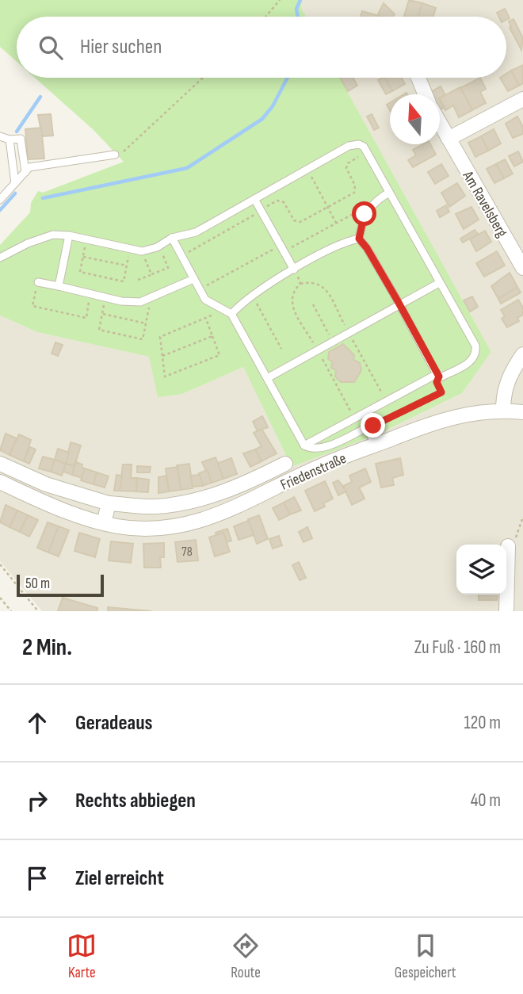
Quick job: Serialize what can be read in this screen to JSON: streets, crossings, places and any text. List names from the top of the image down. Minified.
{"streets":{"street":["Am Ravelsberg","Friedenstraße"]},"house_numbers":["78"],"scale_bar":"50 m","north":"top","page":{"search":"Hier suchen","scale":"50 m","heading":["2 Min.","Zu Fuß · 160 m"],"list":[["Geradeaus","120 m"],["Rechts abbiegen","40 m"],"Ziel erreicht"],"nav":["Karte","Route","Gespeichert"]}}
